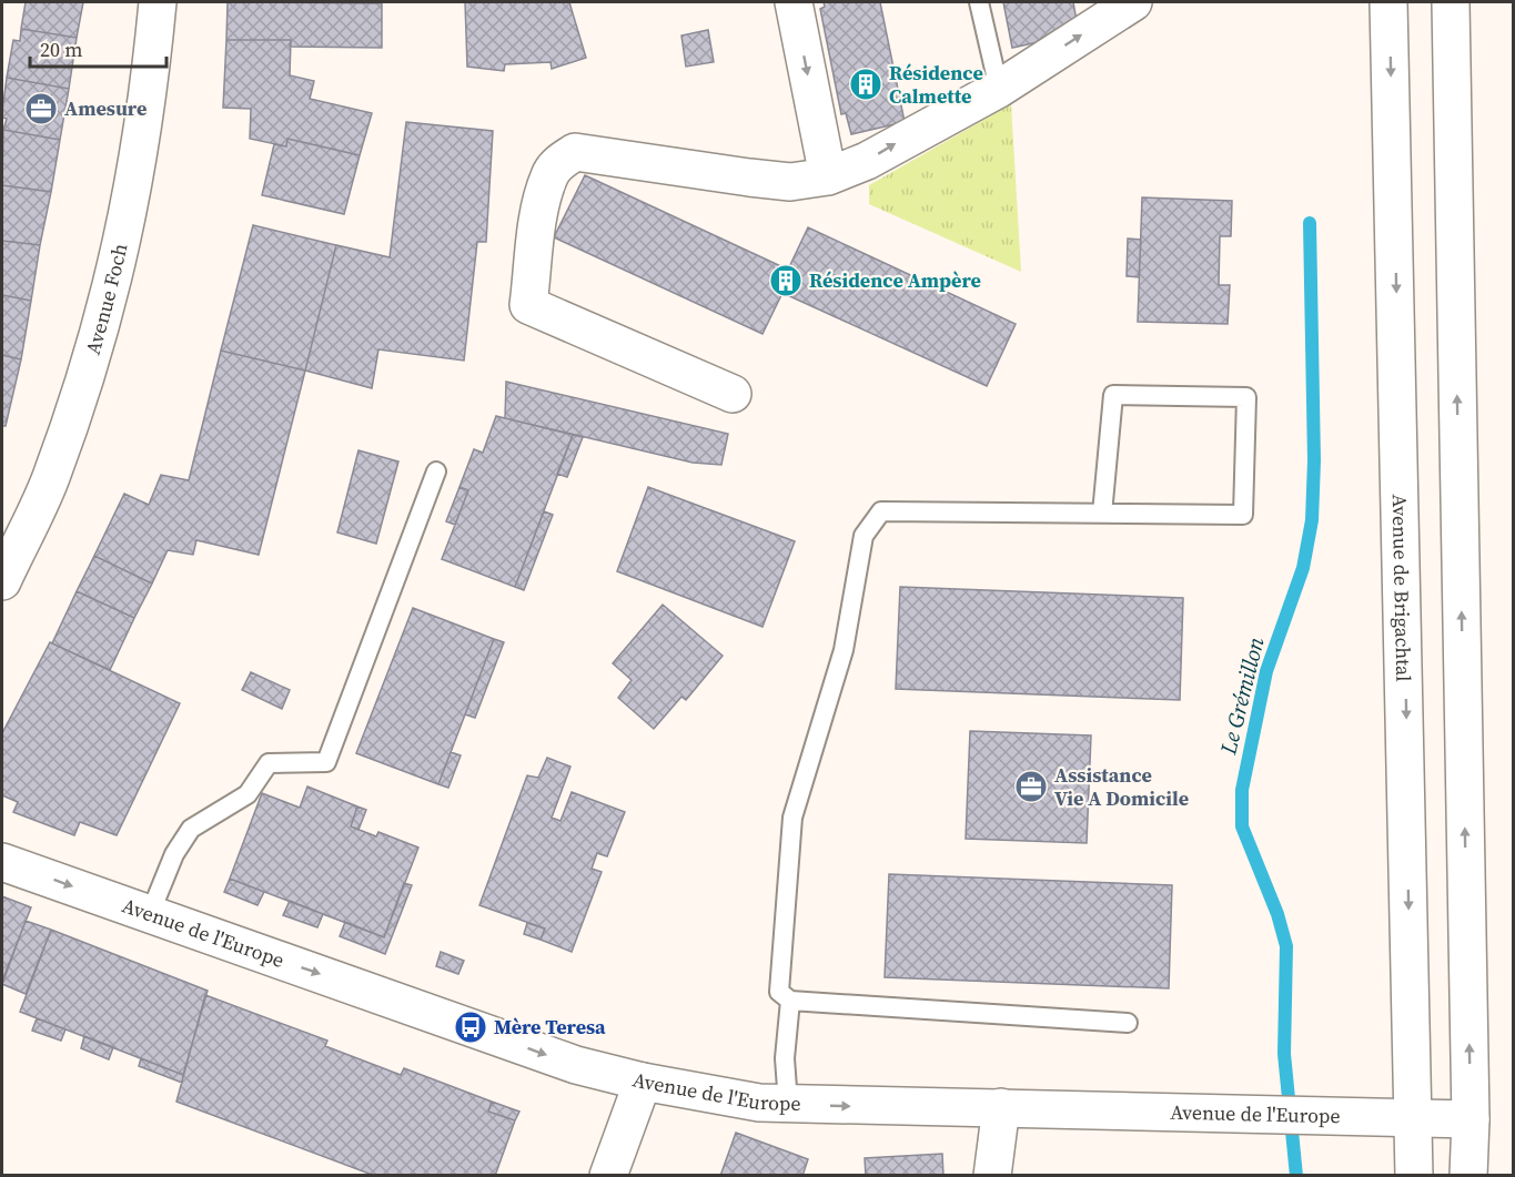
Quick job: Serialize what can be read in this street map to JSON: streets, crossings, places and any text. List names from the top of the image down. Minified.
{"streets":{"street":["Avenue Foch","Avenue de Brigachtal","Avenue de l'Europe"]},"crossings":[["Avenue de Brigachtal","Avenue de l'Europe"]],"one_way":["Avenue de l'Europe"],"water":["Le Grémillon"],"places":{"building":["Résidence Calmette","Résidence Ampère"],"office":["Amesure","Assistance Vie A Domicile"],"bus stop":["Mère Teresa"]},"scale_bar":"20 m"}
